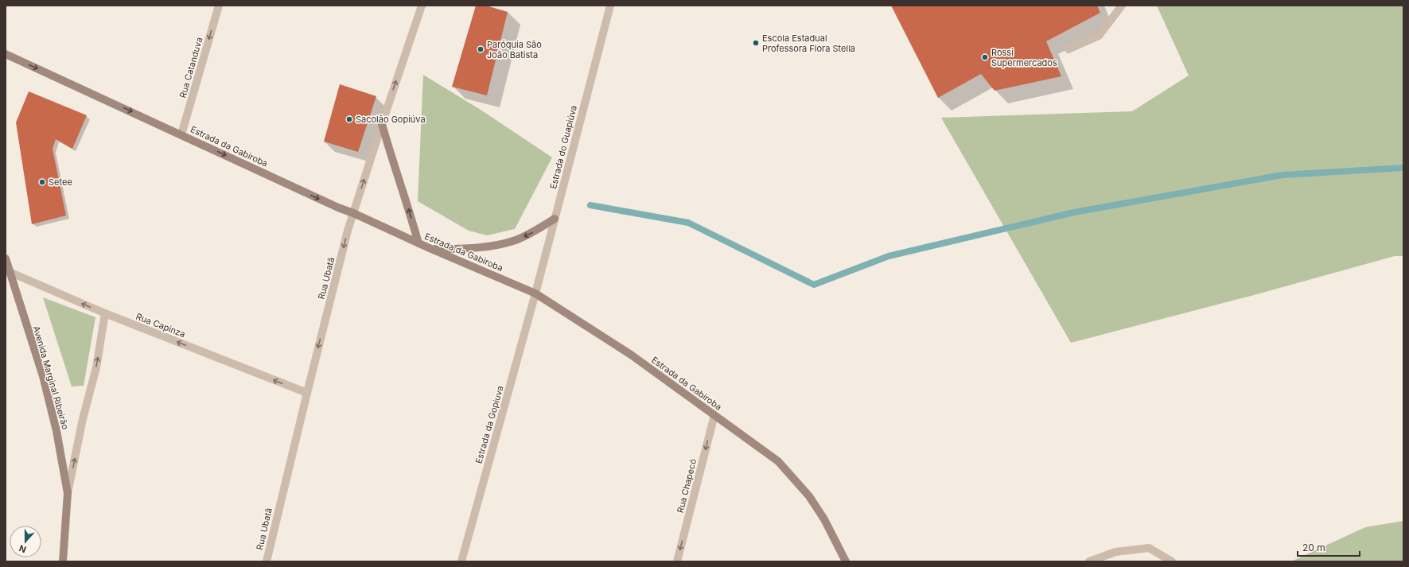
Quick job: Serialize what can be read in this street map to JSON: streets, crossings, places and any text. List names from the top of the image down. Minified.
{"streets":{"main road":["Estrada da Gabiroba","Avenida Marginal Ribeirão"],"street":["Rua Catanduva","Estrada do Guapiúva","Rua Ubatã","Rua Capinza","Estrada da Gopiuva","Rua Chapecó"]},"crossings":[["Rua Catanduva","Estrada da Gabiroba"],["Estrada da Gabiroba","Estrada do Guapiúva"],["Estrada da Gabiroba","Rua Ubatã"],["Estrada da Gabiroba","Estrada da Gopiuva"],["Estrada da Gabiroba","Rua Chapecó"],["Estrada do Guapiúva","Estrada da Gopiuva"],["Rua Ubatã","Rua Capinza"],["Rua Capinza","Avenida Marginal Ribeirão"]],"one_way":["Rua Catanduva","Estrada da Gabiroba","Rua Capinza","Rua Chapecó"],"places":["Escola Estadual Professora Flora Stella","Paróquia São João Batista","Rossi Supermercados","Sacolão Gopiúva","Setee"],"scale_bar":"20 m","north":"bottom"}
